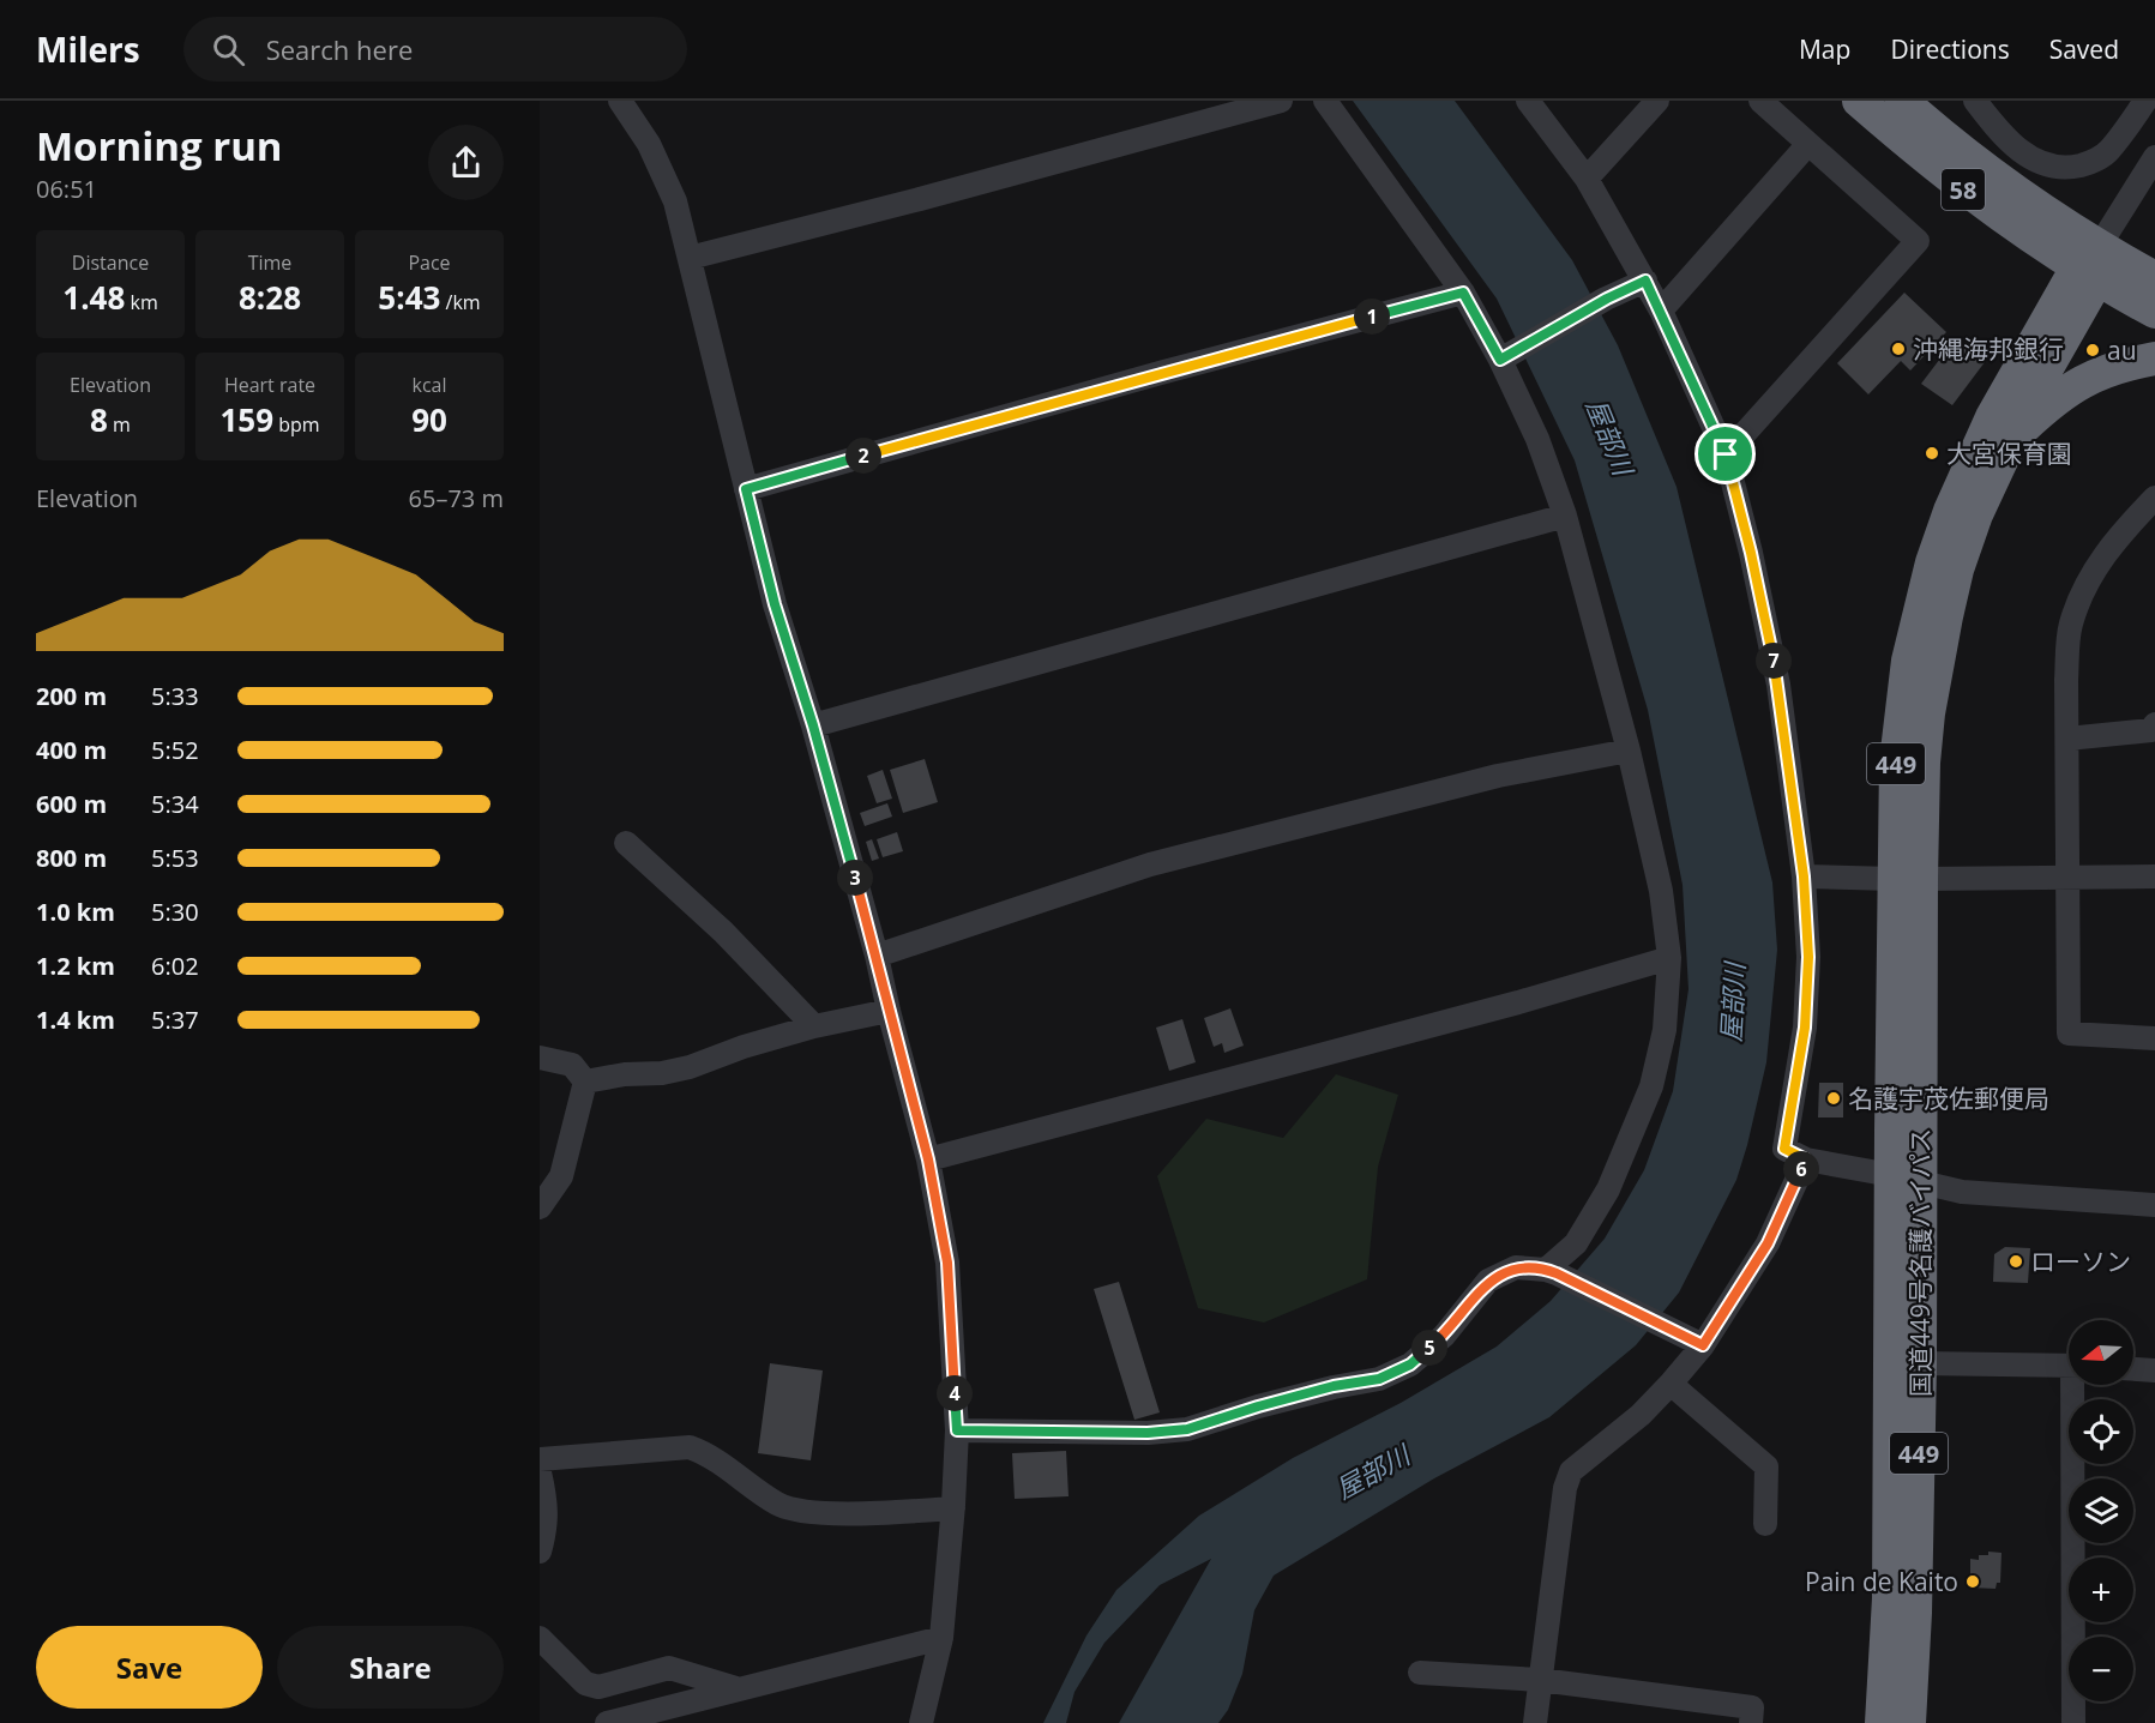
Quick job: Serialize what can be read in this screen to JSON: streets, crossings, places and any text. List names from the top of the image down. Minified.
{"streets":{"highway":["58","449","国道449号名護バイパス"]},"crossings":[["58","国道449号名護バイパス"]],"water":["屋部川"],"places":["沖縄海邦銀行","au","大宮保育園","名護宇茂佐郵便局","ローソン","Pain de Kaito"],"north":"left","page":{"header":"Milers","search":"Search here","nav":["Map","Directions","Saved"],"heading":["Morning run","06:51"],"stats":[["Distance","1.48 km"],["Time","8:28"],["Pace","5:43 /km"],["Elevation","8 m"],["Heart rate","159 bpm"],["kcal","90"]],"pins":["1","2","7","3","6","5","4"],"chart":["Elevation","65–73 m"],"list":[{"name":"200 m","note":"5:33"},{"name":"400 m","note":"5:52"},{"name":"600 m","note":"5:34"},{"name":"800 m","note":"5:53"},{"name":"1.0 km","note":"5:30"},{"name":"1.2 km","note":"6:02"},{"name":"1.4 km","note":"5:37"}],"map_buttons":["+","−"],"buttons":["Save","Share"]}}
